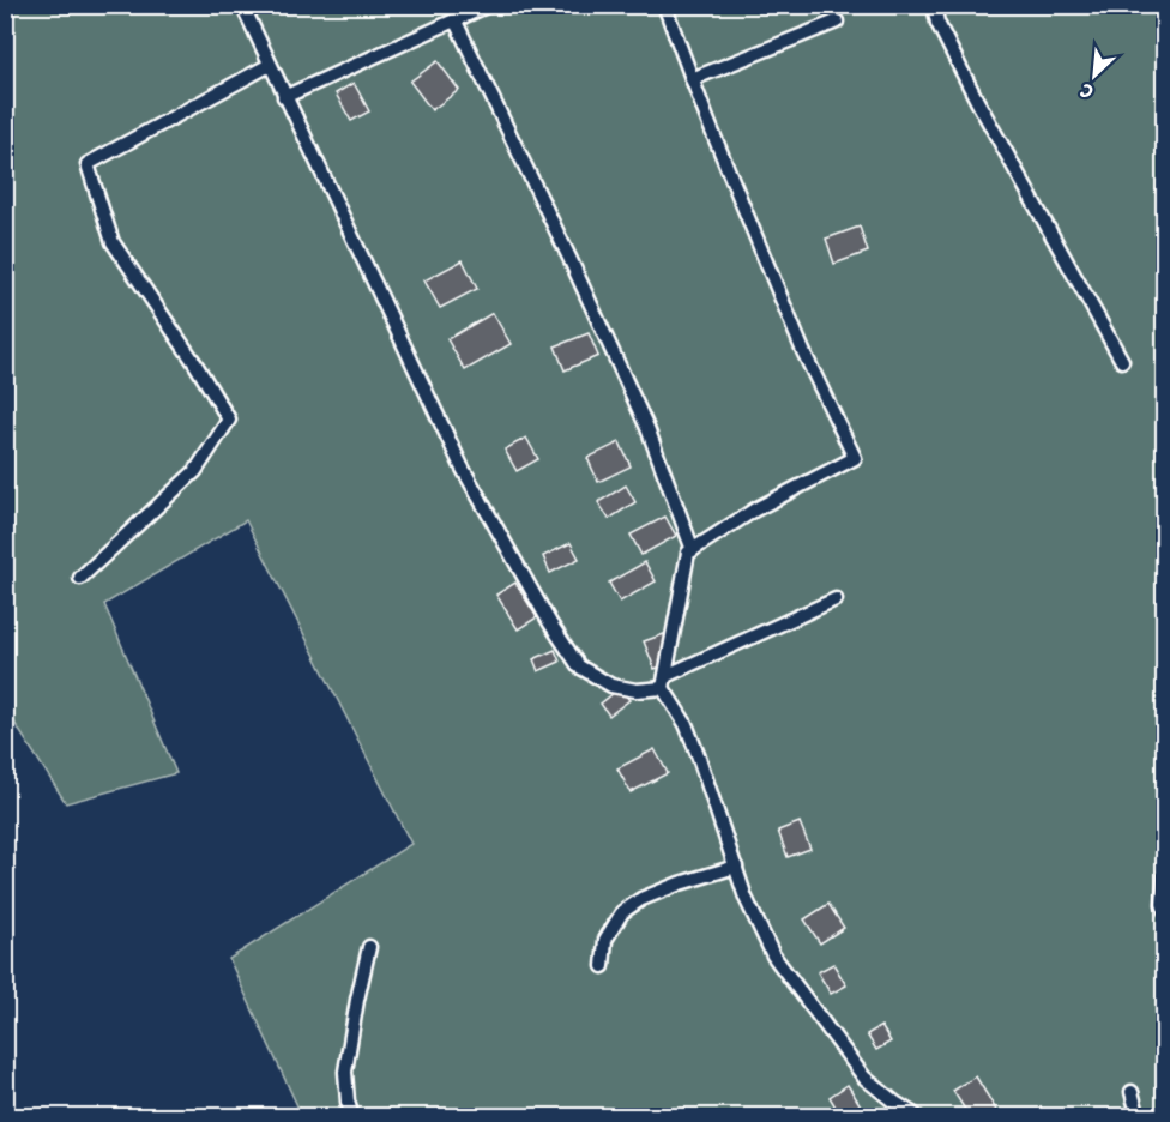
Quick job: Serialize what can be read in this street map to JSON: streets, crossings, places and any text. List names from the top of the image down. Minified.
{"north":"bottom left"}
